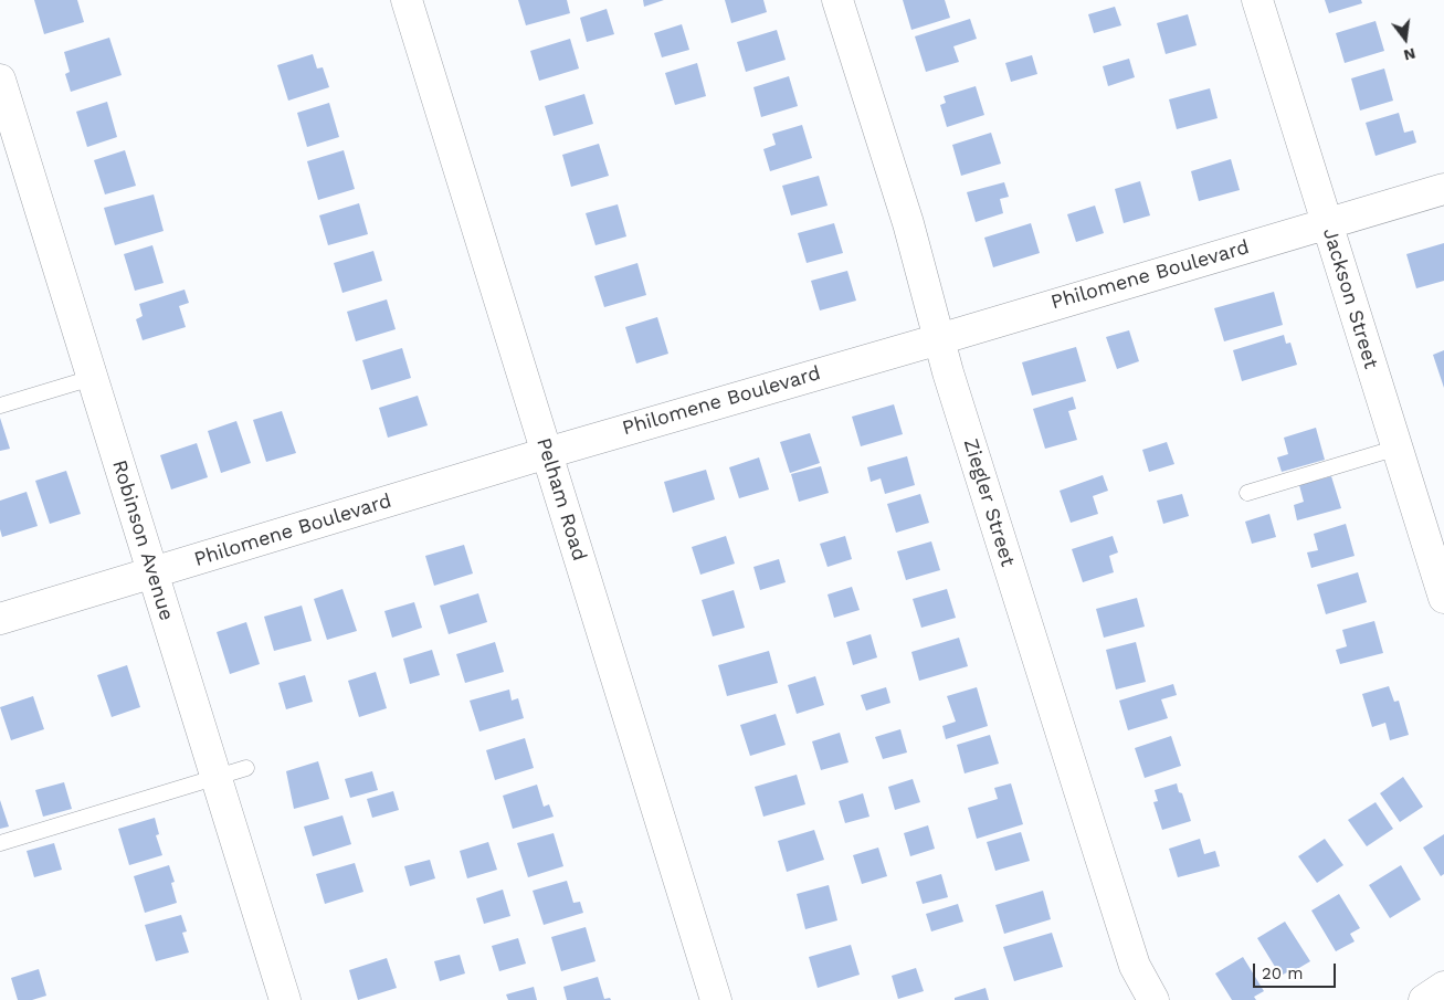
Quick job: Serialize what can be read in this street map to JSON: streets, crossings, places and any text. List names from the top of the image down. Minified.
{"streets":{"street":["Philomene Boulevard","Jackson Street","Pelham Road","Ziegler Street","Robinson Avenue"]},"crossings":[["Philomene Boulevard","Jackson Street"],["Philomene Boulevard","Pelham Road"],["Philomene Boulevard","Ziegler Street"],["Philomene Boulevard","Robinson Avenue"]],"scale_bar":"20 m","north":"bottom"}
